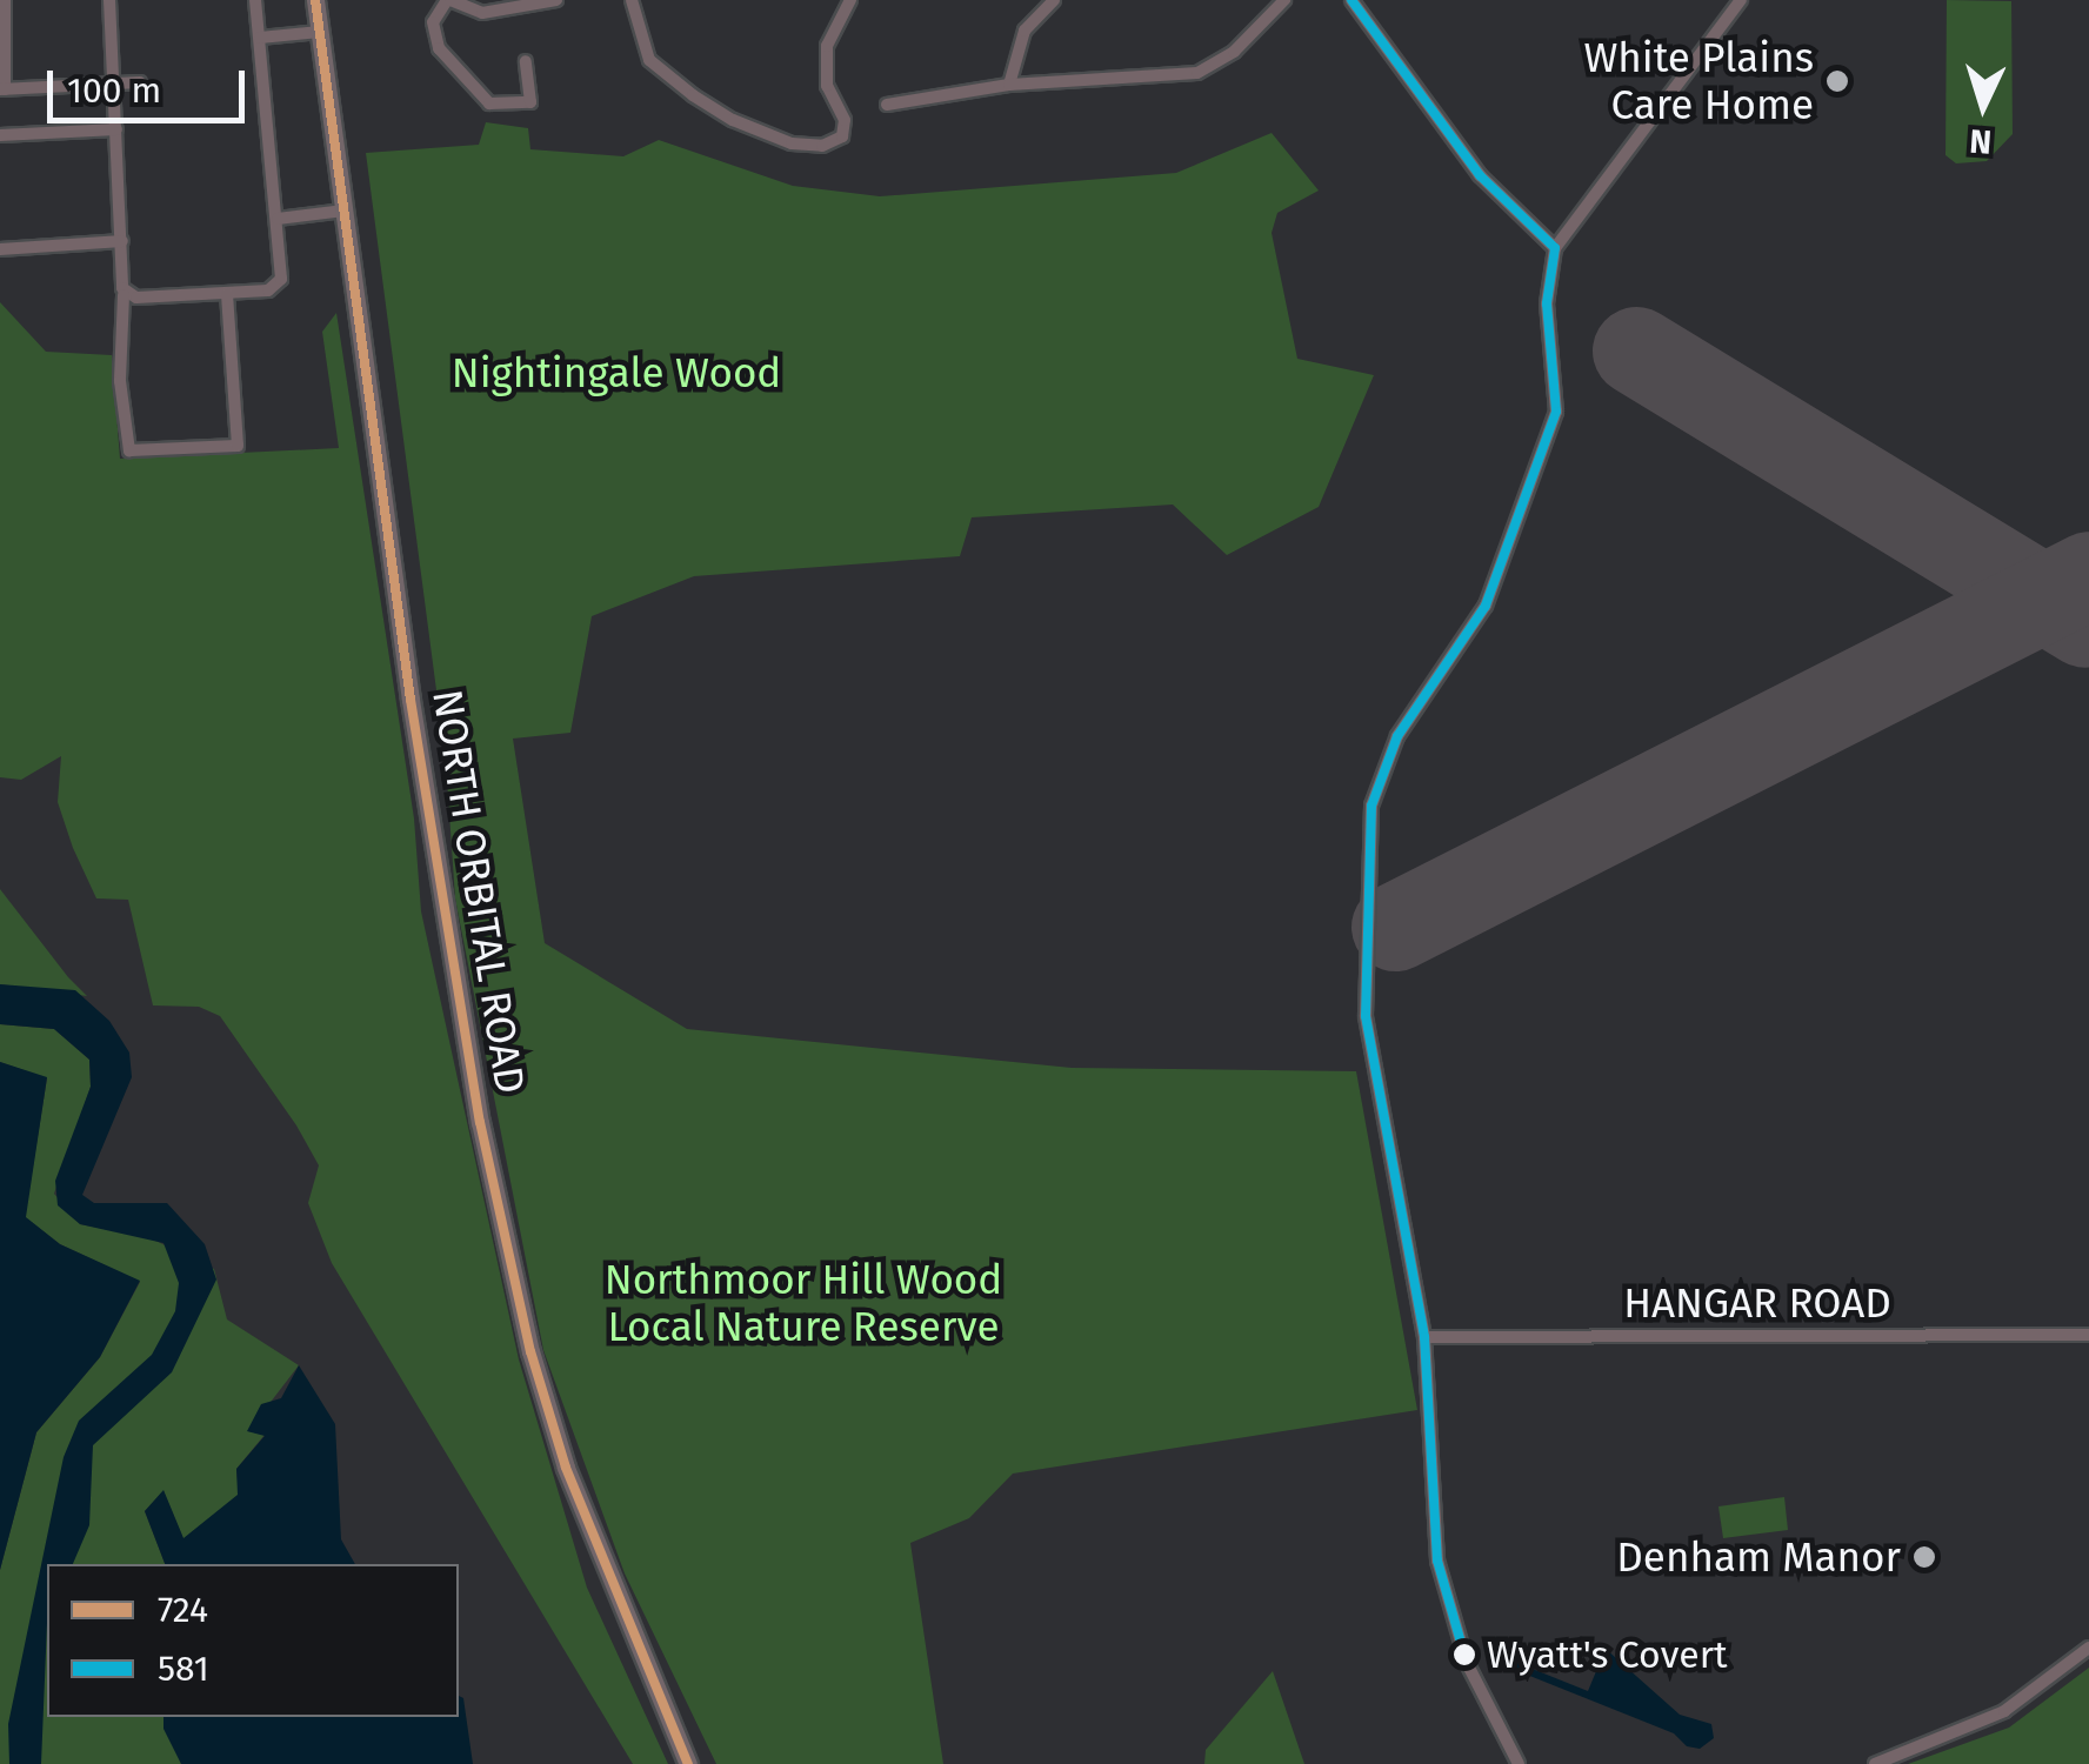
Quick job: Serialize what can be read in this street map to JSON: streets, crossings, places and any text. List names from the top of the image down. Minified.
{"streets":{"main road":["NORTH ORBITAL ROAD"],"street":["HANGAR ROAD"]},"parks":["Nightingale Wood","Northmoor Hill Wood Local Nature Reserve"],"places":["White Plains Care Home","Denham Manor","Wyatt's Covert"],"lines":["transit line 724","transit line 581"],"legend":["724","581"],"scale_bar":"100 m","north":"bottom"}
